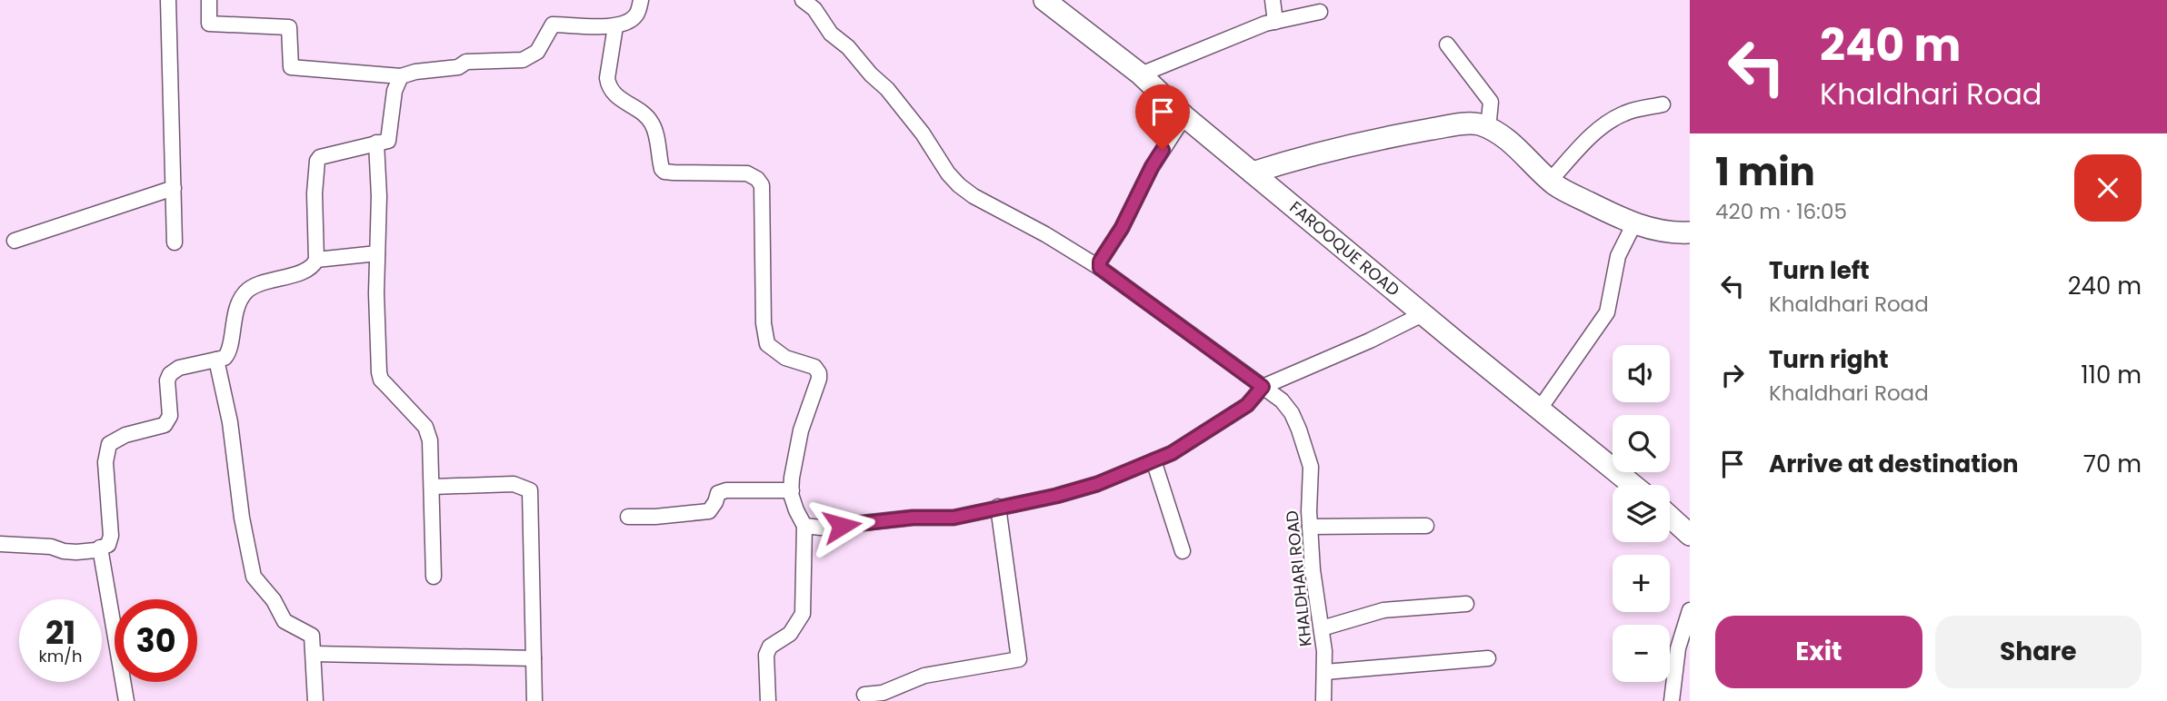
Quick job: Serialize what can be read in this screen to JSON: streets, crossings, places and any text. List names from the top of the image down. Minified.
{"streets":{"main road":["FAROOQUE ROAD"],"street":["KHALDHARI ROAD"]},"page":{"turn":["240 m","Khaldhari Road"],"heading":["1 min","420 m · 16:05"],"list":[{"name":"Turn left","note":"Khaldhari Road","value":"240 m"},{"name":"Turn right","note":"Khaldhari Road","value":"110 m"},{"name":"Arrive at destination","value":"70 m"}],"map_buttons":["+","−"],"speed":"21 km/h","limit":"30","buttons":["Exit","Share"]}}
